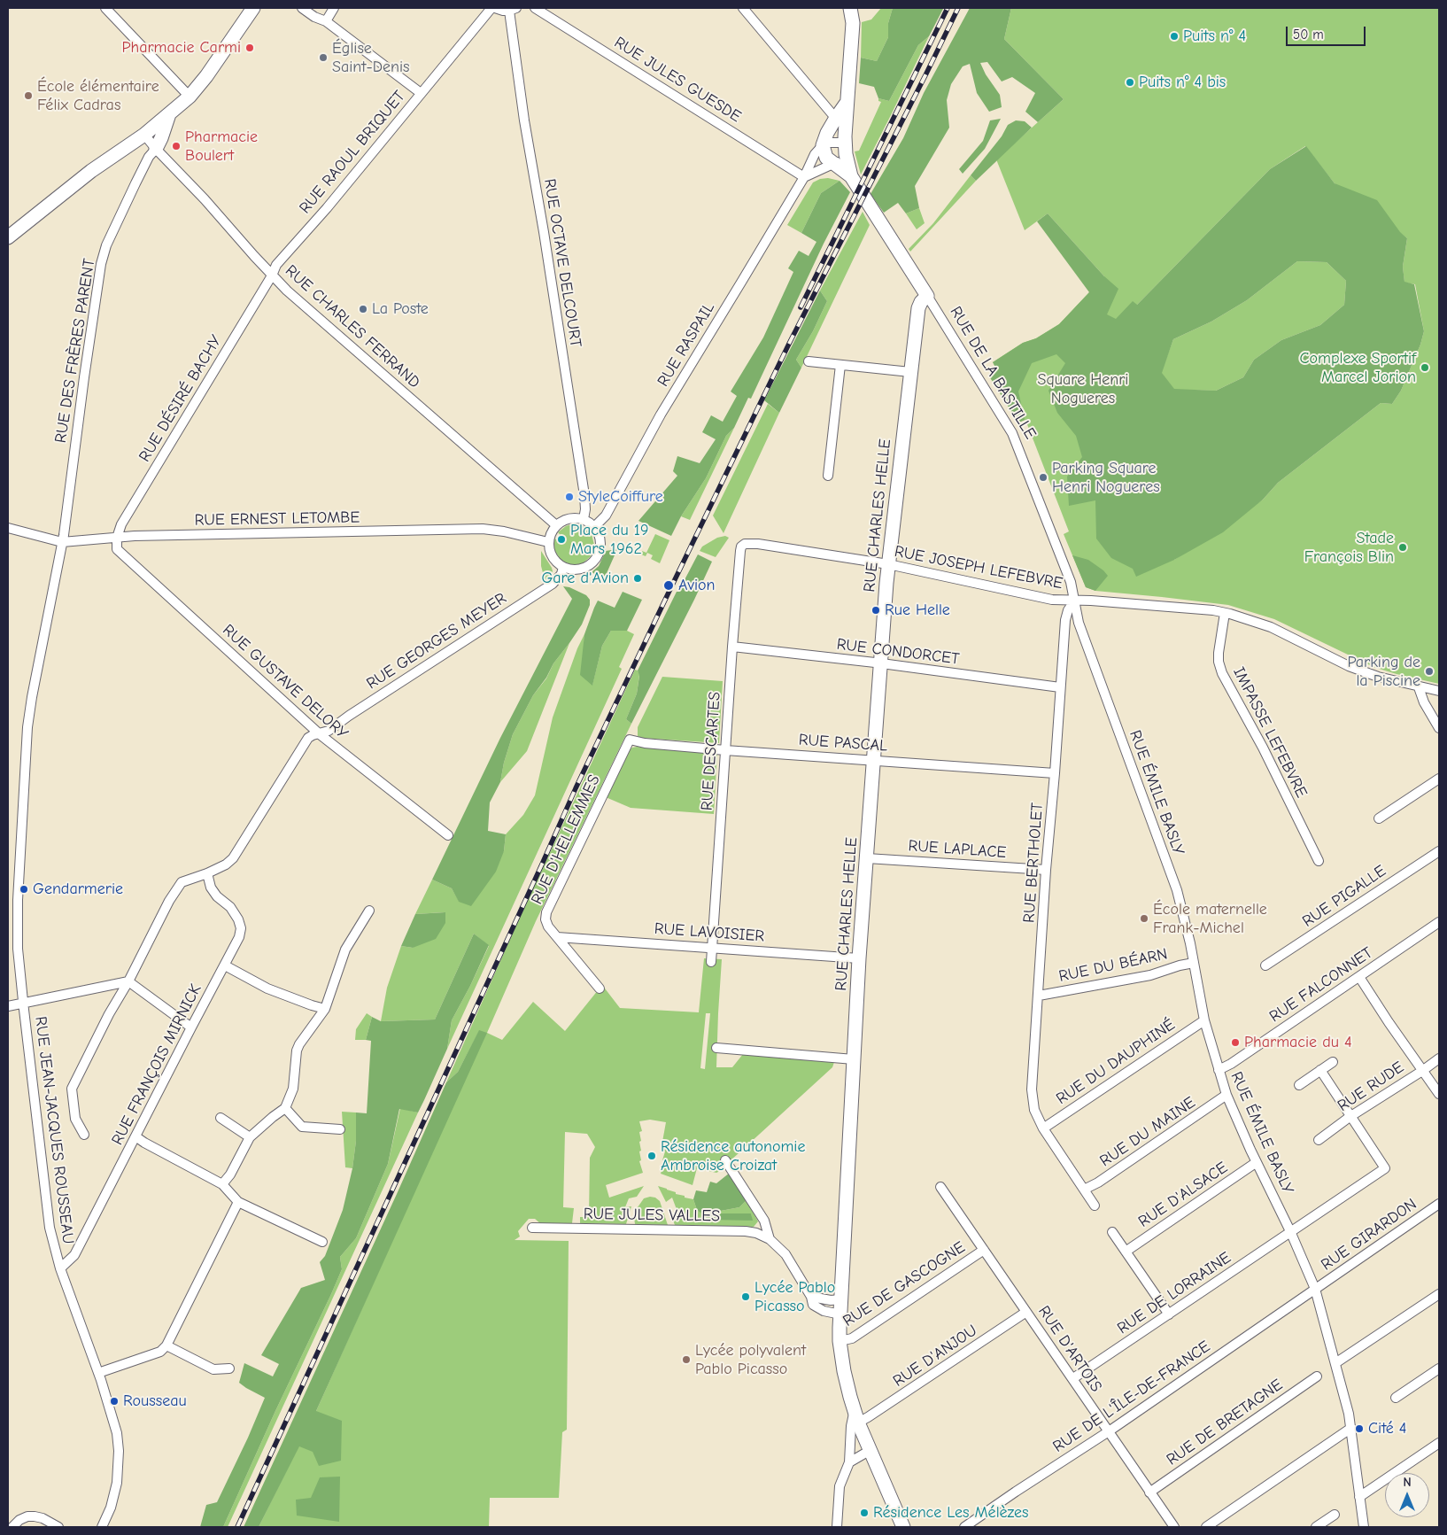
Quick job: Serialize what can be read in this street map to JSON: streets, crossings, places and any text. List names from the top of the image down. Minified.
{"streets":{"street":["RUE JULES GUESDE","RUE RAOUL BRIQUET","RUE OCTAVE DELCOURT","RUE CHARLES FERRAND","RUE RASPAIL","RUE DES FRÈRES PARENT","RUE DE LA BASTILLE","RUE DÉSIRÉ BACHY","RUE CHARLES HELLE","RUE ERNEST LETOMBE","RUE JOSEPH LEFEBVRE","RUE GEORGES MEYER","RUE CONDORCET","RUE GUSTAVE DELORY","IMPASSE LEFEBVRE","RUE PASCAL","RUE DESCARTES","RUE ÉMILE BASLY","RUE D'HELLEMMES","RUE LAPLACE","RUE BERTHOLET","RUE PIGALLE","RUE LAVOISIER","RUE DU BÉARN","RUE FALCONNET","RUE DU DAUPHINÉ","RUE FRANÇOIS MIRNICK","RUE RUDE","RUE JEAN-JACQUES ROUSSEAU","RUE DU MAINE","RUE D'ALSACE","RUE JULES VALLES","RUE GIRARDON","RUE DE GASCOGNE","RUE DE LORRAINE","RUE D'ARTOIS","RUE D'ANJOU","RUE DE L'ÎLE-DE-FRANCE","RUE DE BRETAGNE"]},"crossings":[["RUE JULES GUESDE","RUE RASPAIL"],["RUE RAOUL BRIQUET","RUE CHARLES FERRAND"],["RUE RAOUL BRIQUET","RUE DÉSIRÉ BACHY"],["RUE OCTAVE DELCOURT","RUE CHARLES FERRAND"],["RUE OCTAVE DELCOURT","RUE RASPAIL"],["RUE OCTAVE DELCOURT","RUE ERNEST LETOMBE"],["RUE OCTAVE DELCOURT","RUE GEORGES MEYER"],["RUE CHARLES FERRAND","RUE RASPAIL"],["RUE CHARLES FERRAND","RUE DES FRÈRES PARENT"],["RUE CHARLES FERRAND","RUE DÉSIRÉ BACHY"],["RUE CHARLES FERRAND","RUE ERNEST LETOMBE"],["RUE CHARLES FERRAND","RUE GEORGES MEYER"],["RUE RASPAIL","RUE DE LA BASTILLE"],["RUE RASPAIL","RUE ERNEST LETOMBE"],["RUE RASPAIL","RUE GEORGES MEYER"],["RUE DES FRÈRES PARENT","RUE ERNEST LETOMBE"],["RUE DES FRÈRES PARENT","RUE JEAN-JACQUES ROUSSEAU"],["RUE DE LA BASTILLE","RUE CHARLES HELLE"],["RUE DE LA BASTILLE","RUE JOSEPH LEFEBVRE"],["RUE DE LA BASTILLE","RUE ÉMILE BASLY"],["RUE DE LA BASTILLE","RUE BERTHOLET"],["RUE DÉSIRÉ BACHY","RUE ERNEST LETOMBE"],["RUE DÉSIRÉ BACHY","RUE GUSTAVE DELORY"],["RUE CHARLES HELLE","RUE JOSEPH LEFEBVRE"],["RUE CHARLES HELLE","RUE CONDORCET"],["RUE CHARLES HELLE","RUE PASCAL"],["RUE CHARLES HELLE","RUE LAPLACE"],["RUE CHARLES HELLE","RUE LAVOISIER"],["RUE CHARLES HELLE","RUE DE GASCOGNE"],["RUE CHARLES HELLE","RUE D'ANJOU"],["RUE ERNEST LETOMBE","RUE GEORGES MEYER"],["RUE ERNEST LETOMBE","RUE GUSTAVE DELORY"],["RUE ERNEST LETOMBE","RUE JEAN-JACQUES ROUSSEAU"],["RUE JOSEPH LEFEBVRE","IMPASSE LEFEBVRE"],["RUE JOSEPH LEFEBVRE","RUE DESCARTES"],["RUE JOSEPH LEFEBVRE","RUE ÉMILE BASLY"],["RUE JOSEPH LEFEBVRE","RUE BERTHOLET"],["RUE GEORGES MEYER","RUE GUSTAVE DELORY"],["RUE GEORGES MEYER","RUE FRANÇOIS MIRNICK"],["RUE CONDORCET","RUE DESCARTES"],["RUE CONDORCET","RUE BERTHOLET"],["RUE PASCAL","RUE DESCARTES"],["RUE PASCAL","RUE D'HELLEMMES"],["RUE PASCAL","RUE BERTHOLET"],["RUE DESCARTES","RUE LAVOISIER"],["RUE ÉMILE BASLY","RUE BERTHOLET"],["RUE ÉMILE BASLY","RUE DU BÉARN"],["RUE ÉMILE BASLY","RUE FALCONNET"],["RUE ÉMILE BASLY","RUE DU DAUPHINÉ"],["RUE ÉMILE BASLY","RUE DU MAINE"],["RUE ÉMILE BASLY","RUE D'ALSACE"],["RUE ÉMILE BASLY","RUE GIRARDON"],["RUE ÉMILE BASLY","RUE DE LORRAINE"],["RUE ÉMILE BASLY","RUE DE L'ÎLE-DE-FRANCE"],["RUE D'HELLEMMES","RUE LAVOISIER"],["RUE LAPLACE","RUE BERTHOLET"],["RUE BERTHOLET","RUE DU BÉARN"],["RUE BERTHOLET","RUE DU DAUPHINÉ"],["RUE BERTHOLET","RUE DU MAINE"],["RUE FRANÇOIS MIRNICK","RUE JEAN-JACQUES ROUSSEAU"],["RUE RUDE","RUE DE LORRAINE"],["RUE GIRARDON","RUE DE L'ÎLE-DE-FRANCE"],["RUE DE GASCOGNE","RUE D'ARTOIS"],["RUE DE LORRAINE","RUE D'ARTOIS"],["RUE D'ARTOIS","RUE D'ANJOU"],["RUE D'ARTOIS","RUE DE L'ÎLE-DE-FRANCE"],["RUE D'ARTOIS","RUE DE BRETAGNE"]],"parks":["Square Henri Nogueres"],"places":["Puits n° 4","Pharmacie Carmi","Église Saint-Denis","Puits n° 4 bis","École élémentaire Félix Cadras","Pharmacie Boulert","La Poste","Complexe Sportif Marcel Jorion","Parking Square Henri Nogueres","StyleCoiffure","Place du 19 Mars 1962","Stade François Blin","Gare d'Avion","Avion","Rue Helle","Parking de la Piscine","Gendarmerie","École maternelle Frank-Michel","Pharmacie du 4","Résidence autonomie Ambroise Croizat","Lycée Pablo Picasso","Lycée polyvalent Pablo Picasso","Rousseau","Cité 4","Résidence Les Mélèzes"],"scale_bar":"50 m","north":"top"}
